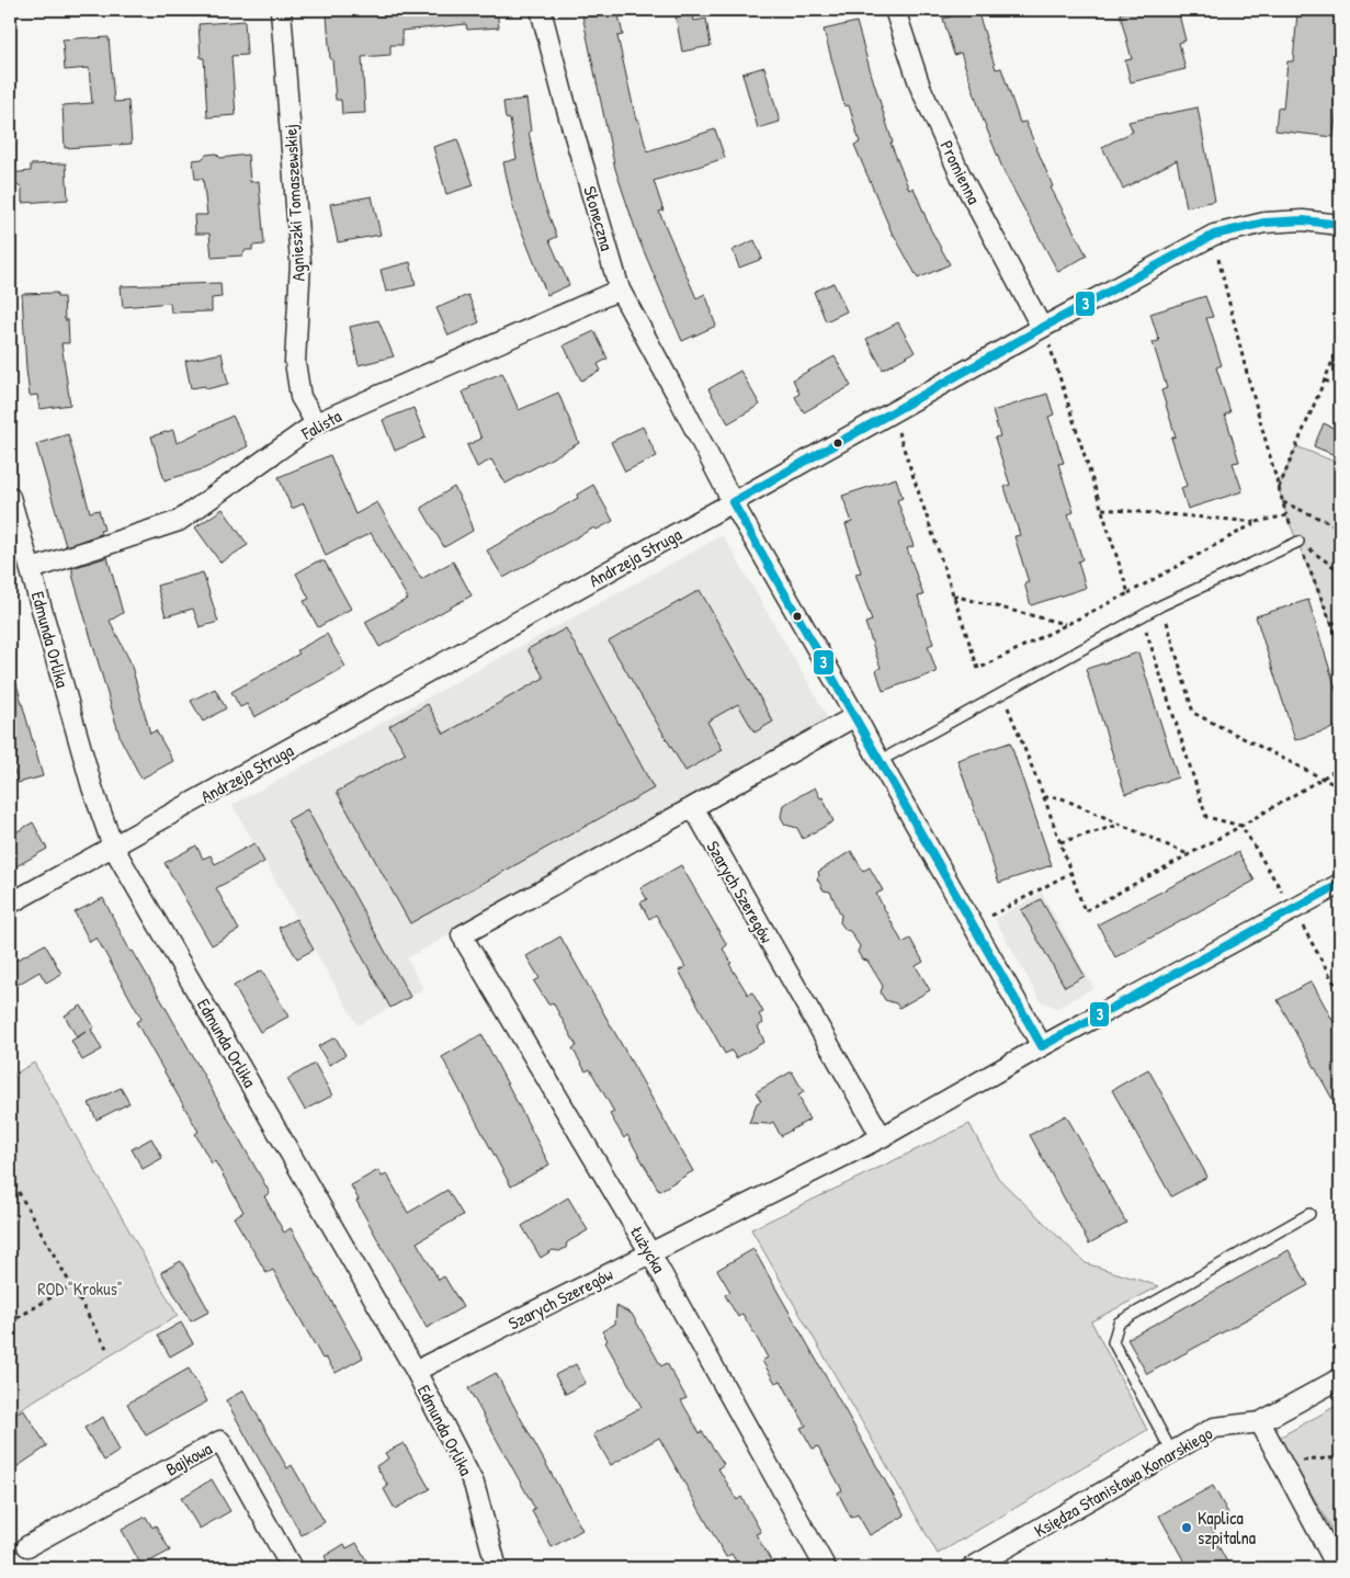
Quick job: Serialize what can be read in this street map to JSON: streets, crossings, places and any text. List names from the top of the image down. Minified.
{"streets":{"street":["Promienna","Agnieszki Tomaszewskiej","Słoneczna","Falista","Andrzeja Struga","Edmunda Orlika","Szarych Szeregów","Łużycka","Bajkowa","Księdza Stanisława Konarskiego"]},"crossings":[["Promienna","Andrzeja Struga"],["Agnieszki Tomaszewskiej","Falista"],["Słoneczna","Falista"],["Słoneczna","Andrzeja Struga"],["Słoneczna","Szarych Szeregów"],["Falista","Edmunda Orlika"],["Andrzeja Struga","Edmunda Orlika"],["Edmunda Orlika","Szarych Szeregów"],["Szarych Szeregów","Łużycka"]],"parks":["ROD \"Krokus\""],"places":["Kaplica szpitalna"],"lines":["transit line 3"]}
